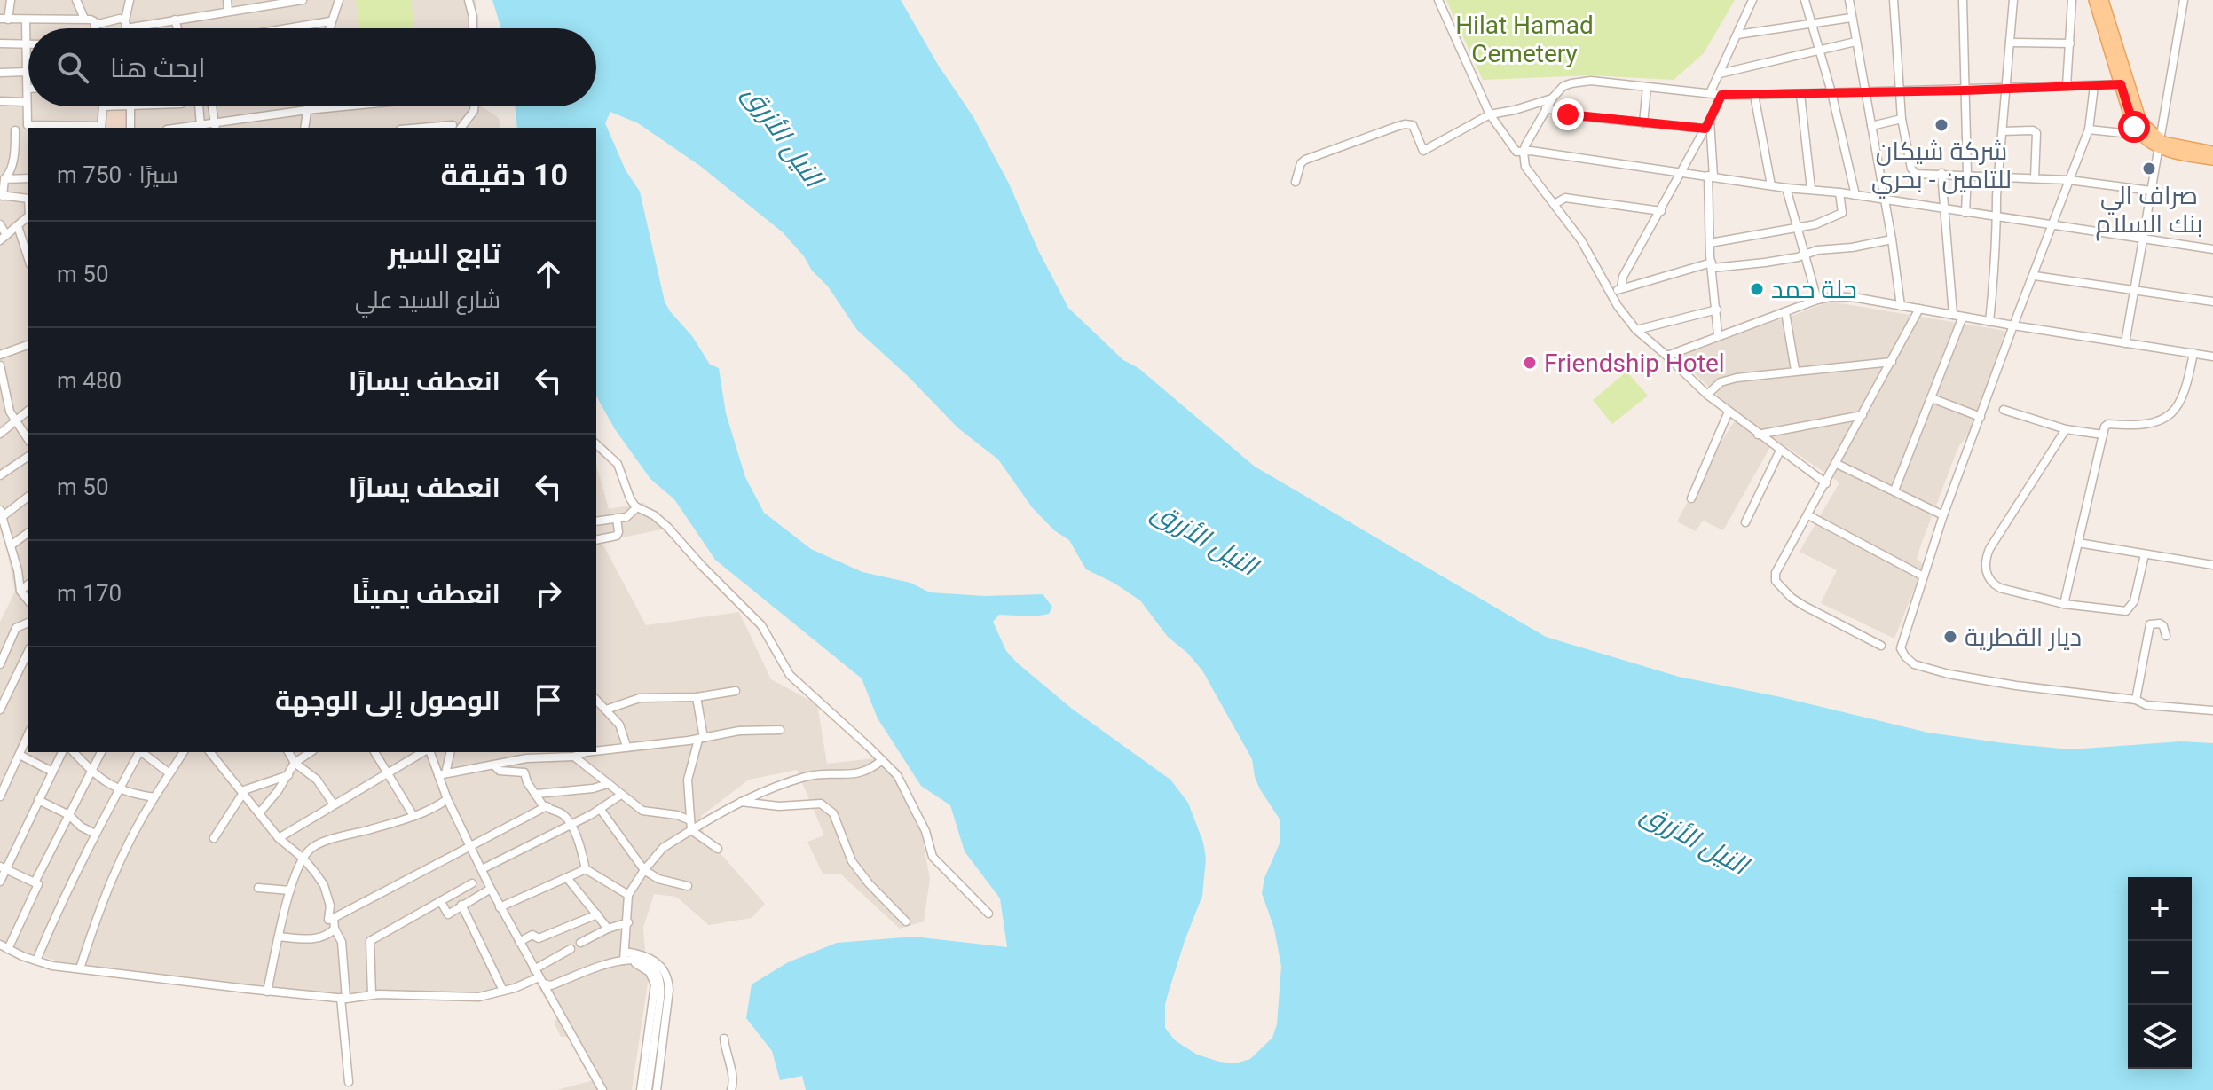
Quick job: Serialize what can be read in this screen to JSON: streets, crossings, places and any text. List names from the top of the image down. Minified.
{"water":["النيل الأزرق"],"parks":["Hilat Hamad Cemetery"],"places":["شركة شيكان للتامين - بحري","صراف الي بنك السلام","حلة حمد","Friendship Hotel","ديار القطرية"],"page":{"search":"ابحث هنا","heading":["10 دقيقة","سيرًا · 750 m"],"list":[["تابع السير","شارع السيد علي","50 m"],["انعطف يسارًا","480 m"],["انعطف يسارًا","50 m"],["انعطف يمينًا","170 m"],"الوصول إلى الوجهة"],"map_buttons":["+","−"]}}
